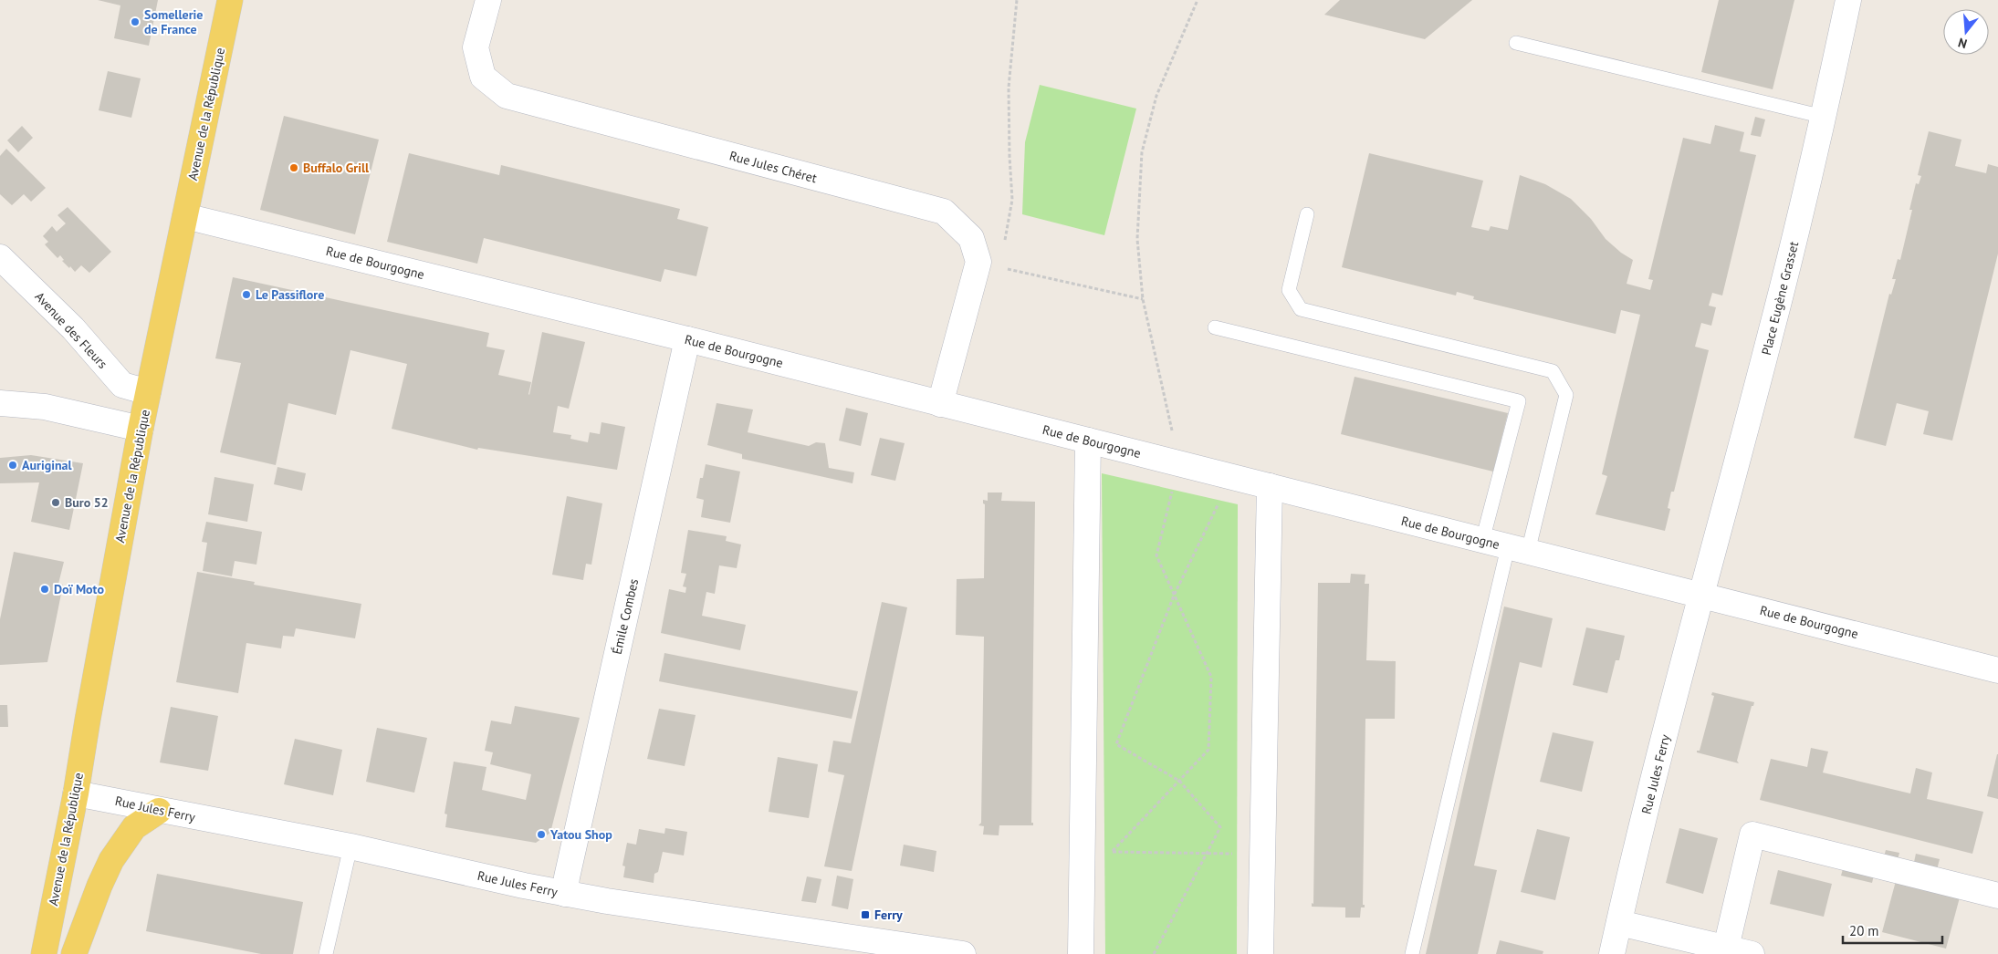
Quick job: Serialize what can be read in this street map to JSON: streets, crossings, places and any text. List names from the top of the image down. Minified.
{"streets":{"main road":["Avenue de la République"],"street":["Rue Jules Chéret","Rue de Bourgogne","Place Eugène Grasset","Avenue des Fleurs","Émile Combes","Rue Jules Ferry"]},"crossings":[["Avenue de la République","Rue de Bourgogne"],["Avenue de la République","Avenue des Fleurs"],["Avenue de la République","Rue Jules Ferry"],["Rue de Bourgogne","Place Eugène Grasset"],["Rue de Bourgogne","Émile Combes"],["Rue de Bourgogne","Rue Jules Ferry"],["Place Eugène Grasset","Rue Jules Ferry"],["Émile Combes","Rue Jules Ferry"]],"places":{"other":["Somellerie de France","Buffalo Grill","Le Passiflore","Auriginal","Buro 52","Doï Moto","Yatou Shop"],"transit":["Ferry"]},"scale_bar":"20 m","north":"bottom"}
